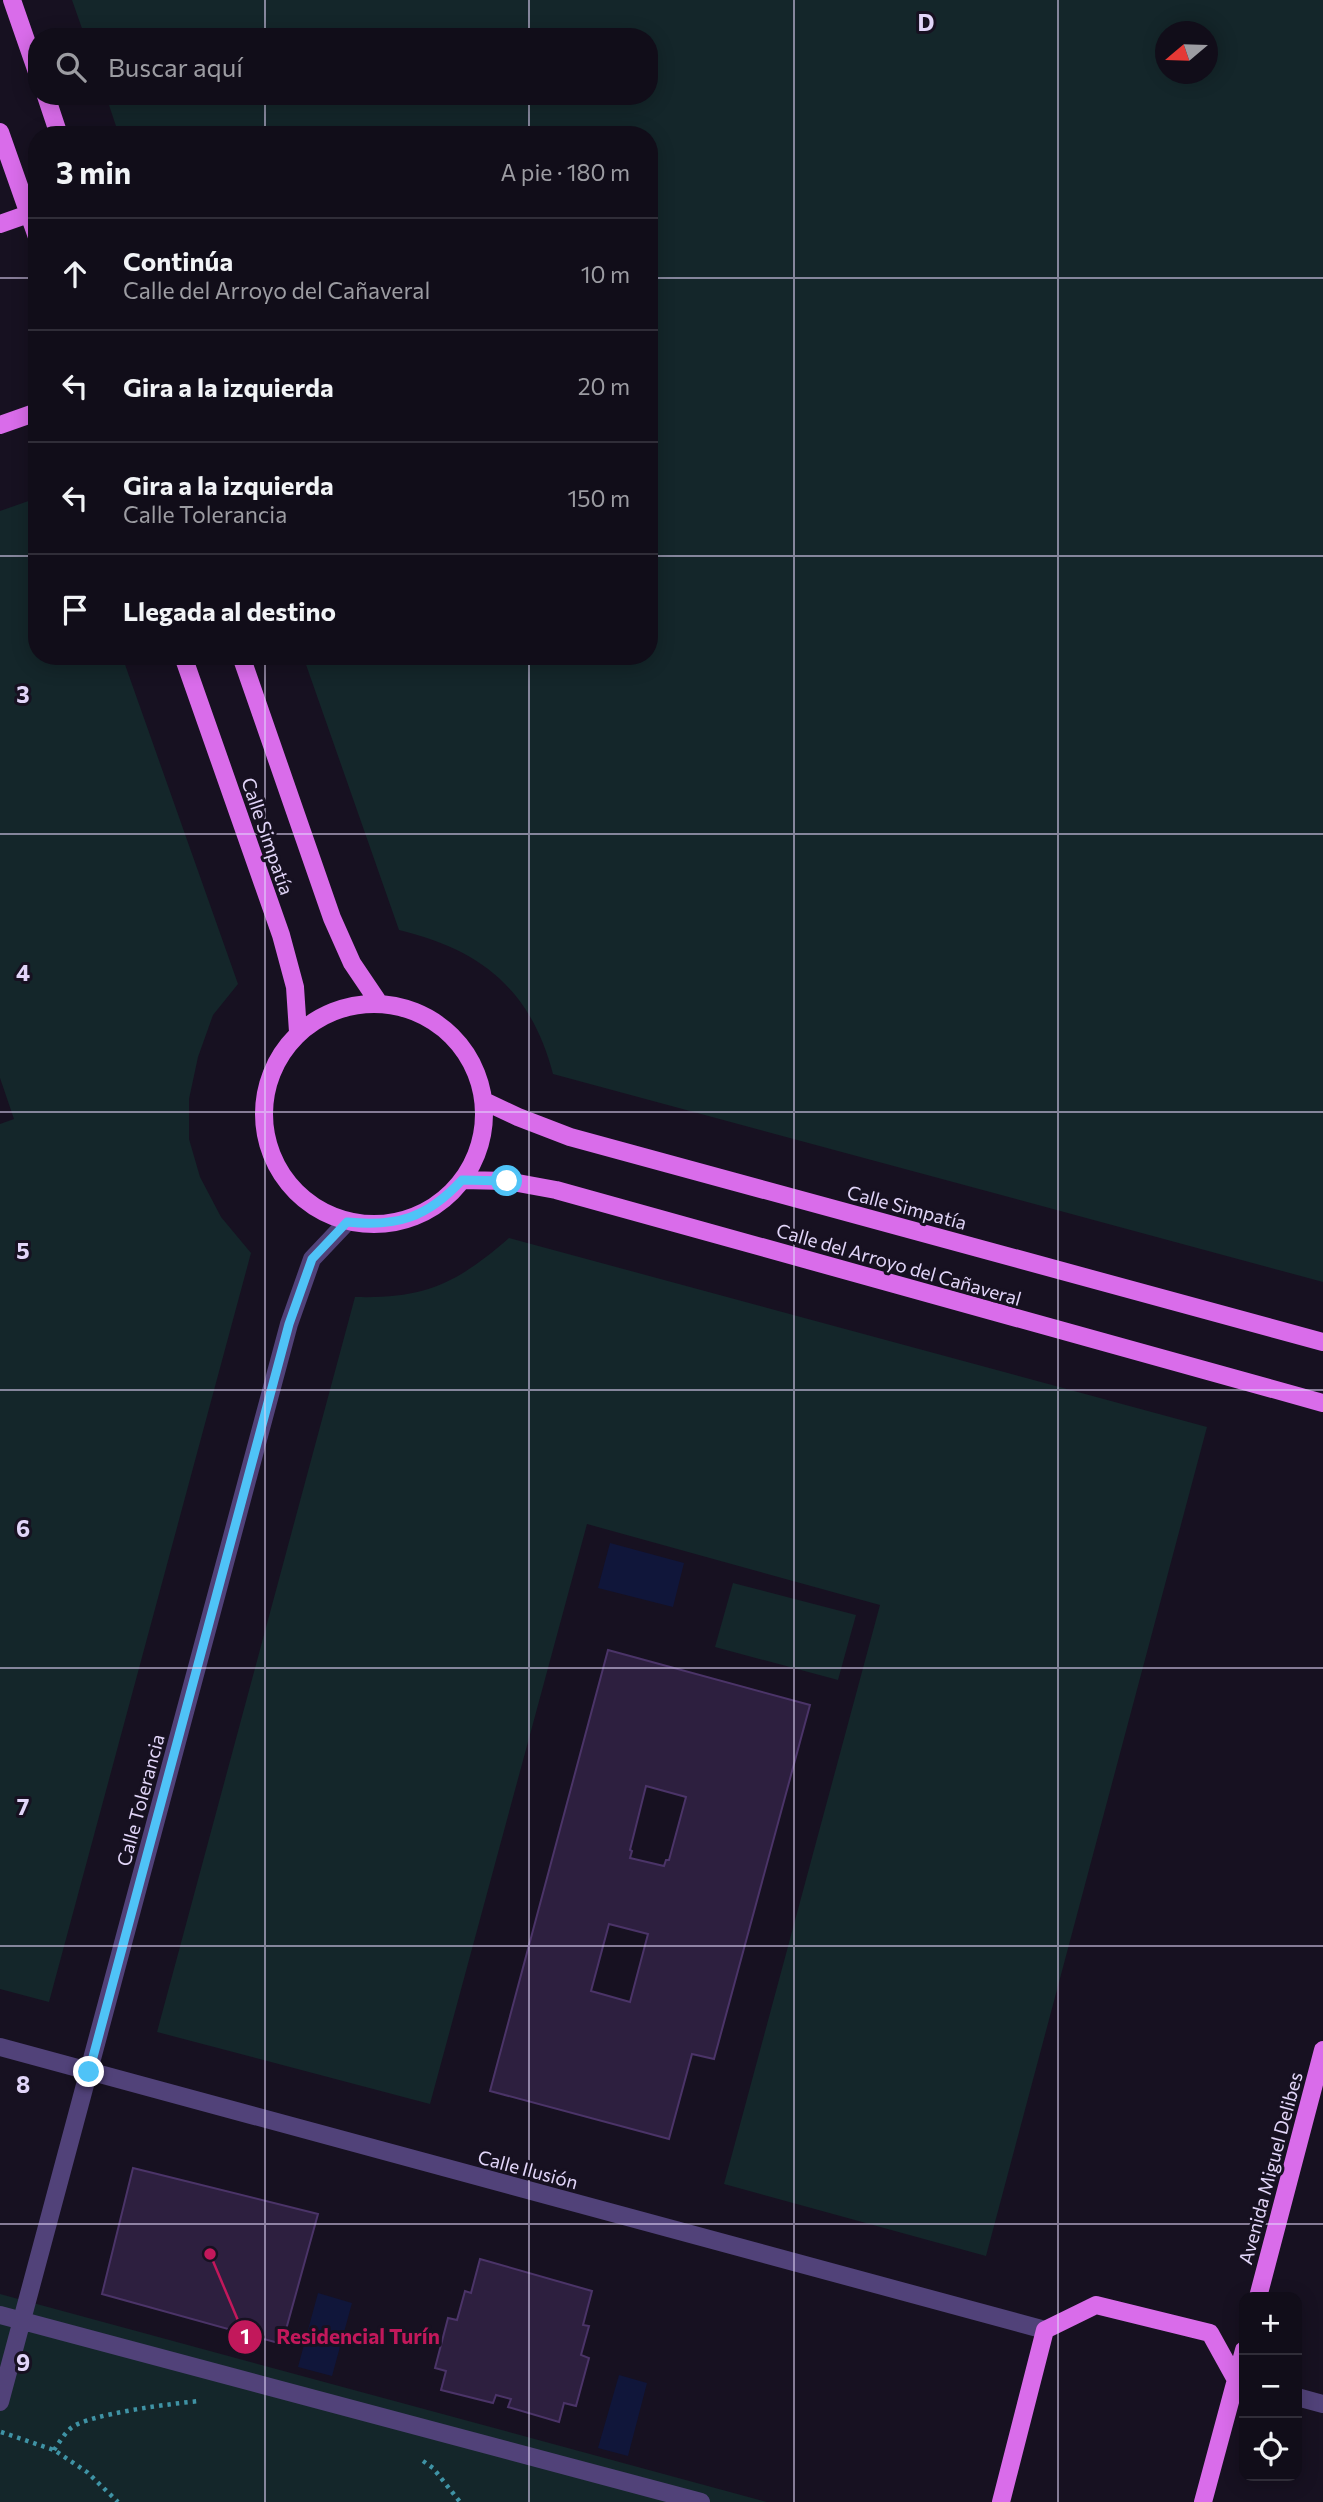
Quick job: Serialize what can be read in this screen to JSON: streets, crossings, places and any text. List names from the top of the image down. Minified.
{"streets":{"main road":["Calle Simpatía","Calle del Arroyo del Cañaveral","Avenida Miguel Delibes"],"street":["Calle Tolerancia","Calle Ilusión"]},"crossings":[["Calle Simpatía","Calle del Arroyo del Cañaveral"],["Calle Simpatía","Calle Tolerancia"],["Calle del Arroyo del Cañaveral","Calle Tolerancia"],["Calle Tolerancia","Calle Ilusión"]],"places":["Residencial Turín"],"north":"left","page":{"search":"Buscar aquí","heading":["3 min","A pie · 180 m"],"list":[["Continúa","Calle del Arroyo del Cañaveral","10 m"],["Gira a la izquierda","20 m"],["Gira a la izquierda","Calle Tolerancia","150 m"],"Llegada al destino"],"map_buttons":["+","−"]},"grid":{"columns":["D"],"rows":["3","4","5","6","7","8","9"]}}
